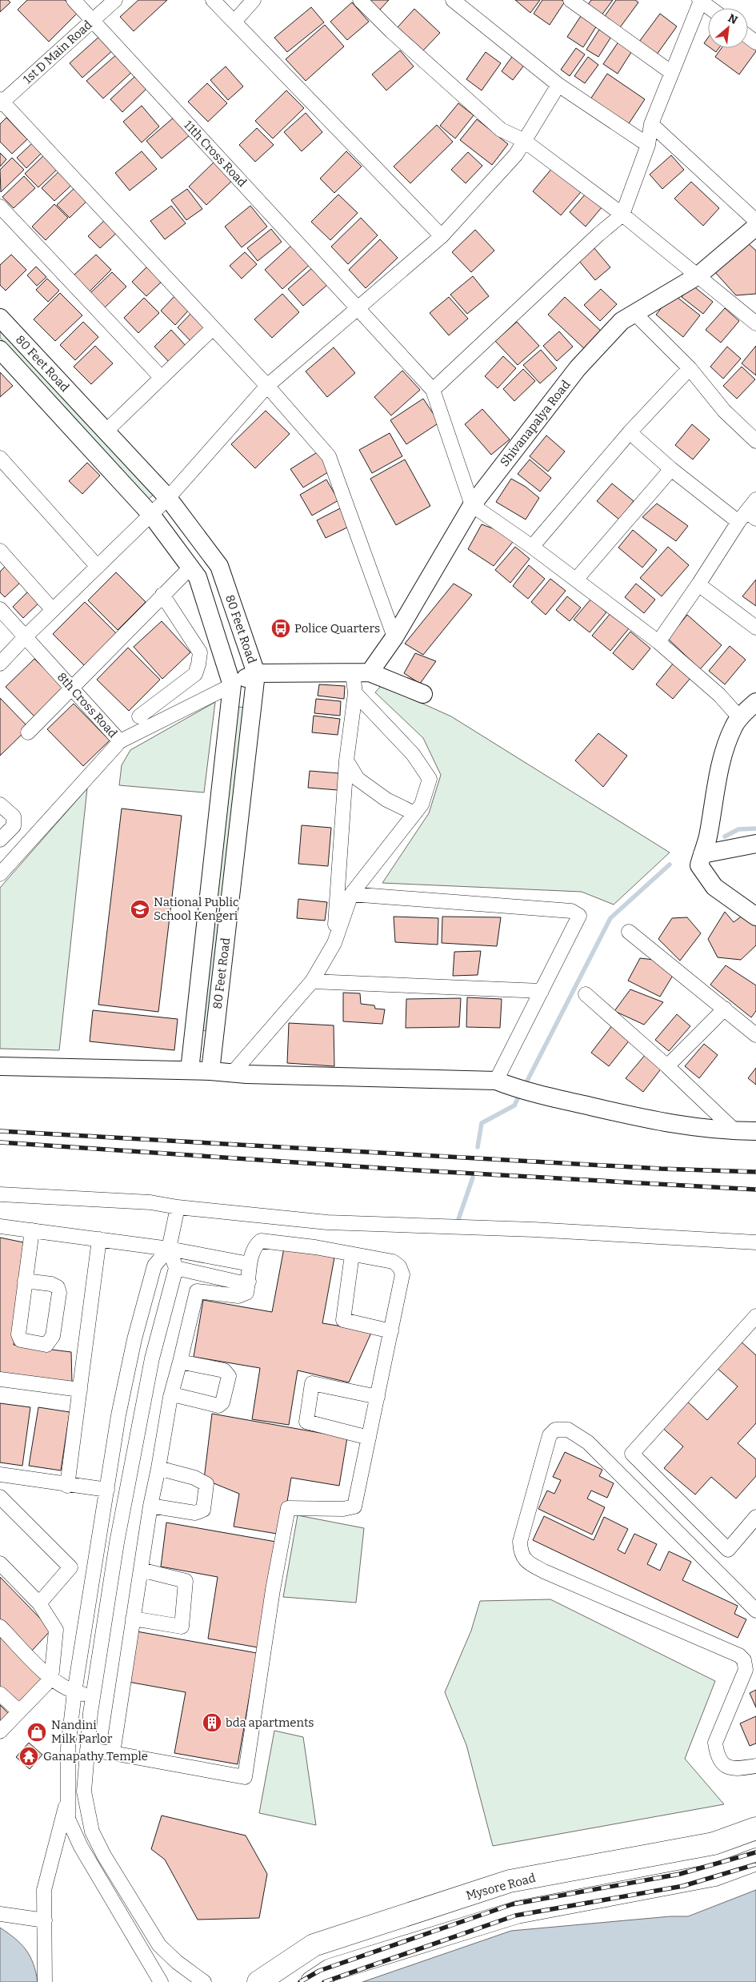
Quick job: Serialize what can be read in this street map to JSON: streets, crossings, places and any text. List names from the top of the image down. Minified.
{"streets":{"highway":["Mysore Road"],"street":["1st D Main Road","11th Cross Road","80 Feet Road","Shivanapalya Road","8th Cross Road"]},"crossings":[["1st D Main Road","11th Cross Road"],["80 Feet Road","8th Cross Road"]],"places":{"bus stop":["Police Quarters"],"school or university":["National Public School Kengeri"],"building":["bda apartments"],"shop":["Nandini Milk Parlor"],"temple":["Ganapathy Temple"]},"north":"top right"}
